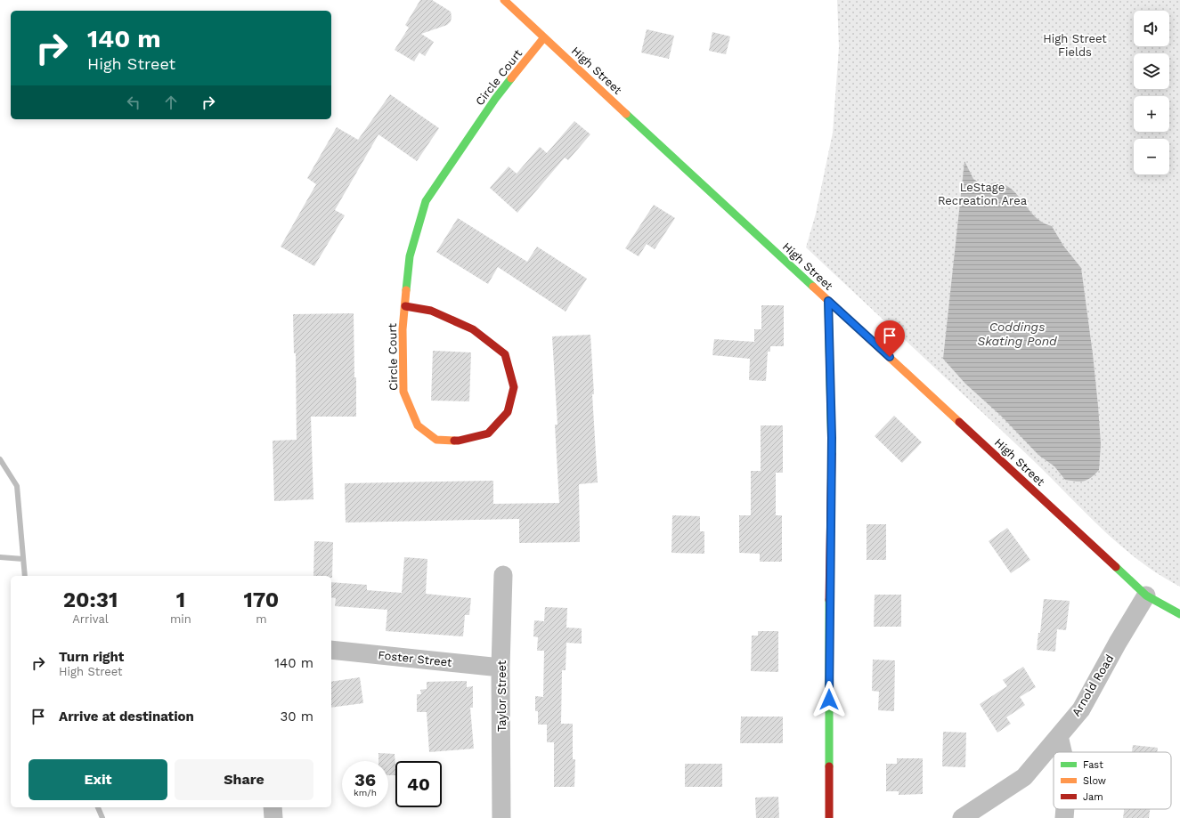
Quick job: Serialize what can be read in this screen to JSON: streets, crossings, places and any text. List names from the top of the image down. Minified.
{"streets":{"street":["High Street","Circle Court","Foster Street","Arnold Road","Taylor Street"]},"crossings":[["High Street","Circle Court"],["High Street","Arnold Road"],["Foster Street","Taylor Street"]],"water":["Coddings Skating Pond"],"parks":["High Street Fields","LeStage Recreation Area"],"legend":["Fast","Slow","Jam"],"page":{"map_buttons":["+","−"],"turn":["140 m","High Street"],"eta":["20:31","Arrival","1","min","170","m"],"list":[{"name":"Turn right","note":"High Street","value":"140 m"},{"name":"Arrive at destination","value":"30 m"}],"buttons":["Exit","Share"],"speed":"36 km/h","limit":"40"}}
